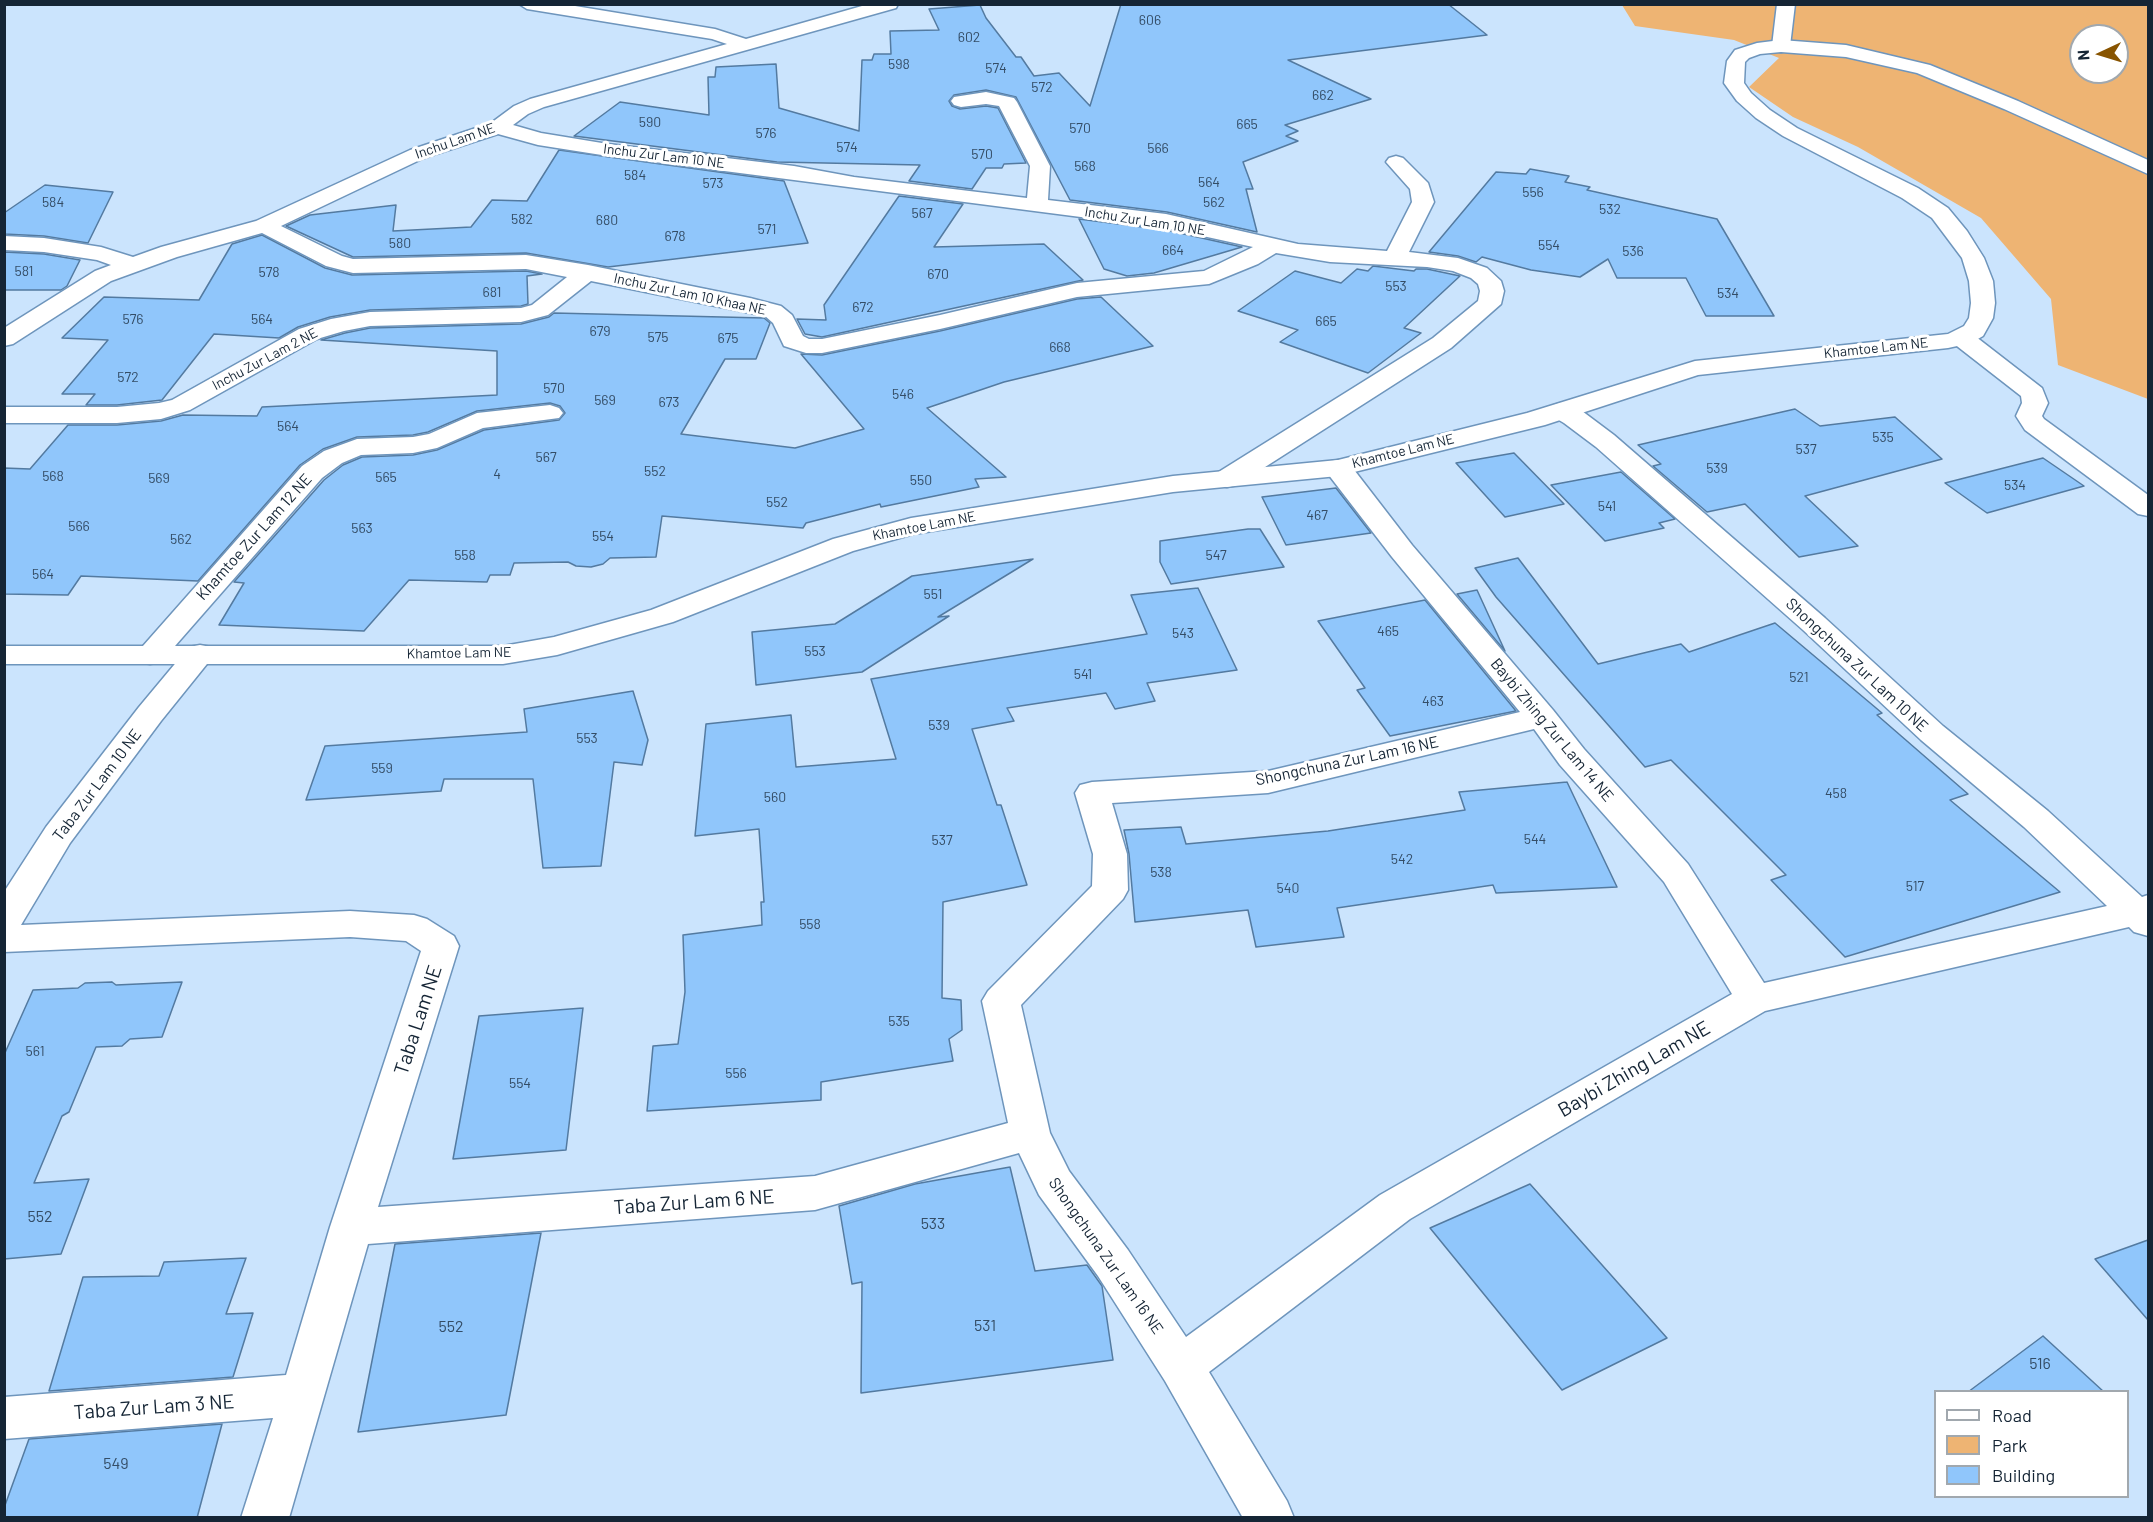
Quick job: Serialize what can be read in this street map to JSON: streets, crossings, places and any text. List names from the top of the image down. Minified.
{"streets":{"street":["Inchu Lam NE","Inchu Zur Lam 10 NE","Inchu Zur Lam 10 Khaa NE","Khamtoe Lam NE","Inchu Zur Lam 2 NE","Khamtoe Zur Lam 12 NE","Shongchuna Zur Lam 10 NE","Baybi Zhing Zur Lam 14 NE","Shongchuna Zur Lam 16 NE","Taba Zur Lam 10 NE","Taba Lam NE","Baybi Zhing Lam NE","Taba Zur Lam 6 NE","Taba Zur Lam 3 NE"]},"crossings":[["Inchu Lam NE","Inchu Zur Lam 10 NE"],["Inchu Lam NE","Inchu Zur Lam 10 Khaa NE"],["Inchu Zur Lam 10 NE","Inchu Zur Lam 10 Khaa NE"],["Inchu Zur Lam 10 NE","Khamtoe Lam NE"],["Inchu Zur Lam 10 Khaa NE","Inchu Zur Lam 2 NE"],["Khamtoe Lam NE","Khamtoe Zur Lam 12 NE"],["Khamtoe Lam NE","Shongchuna Zur Lam 10 NE"],["Khamtoe Lam NE","Baybi Zhing Zur Lam 14 NE"],["Khamtoe Lam NE","Taba Zur Lam 10 NE"],["Shongchuna Zur Lam 10 NE","Baybi Zhing Lam NE"],["Baybi Zhing Zur Lam 14 NE","Shongchuna Zur Lam 16 NE"],["Baybi Zhing Zur Lam 14 NE","Baybi Zhing Lam NE"],["Shongchuna Zur Lam 16 NE","Baybi Zhing Lam NE"],["Shongchuna Zur Lam 16 NE","Taba Zur Lam 6 NE"],["Taba Lam NE","Taba Zur Lam 6 NE"],["Taba Lam NE","Taba Zur Lam 3 NE"]],"house_numbers":["606","602","598","574","572","662","590","665","570","576","574","566","570","568","584","564","573","556","584","562","532","567","582","680","571","678","580","554","664","536","581","578","670","553","681","534","672","576","564","665","679","575","675","668","572","570","546","569","673","564","535","537","567","539","552","4","568","565","569","550","534","552","541","467","566","563","554","562","558","547","564","551","465","543","553","541","521","463","539","553","559","458","560","544","537","542","538","517","540","558","535","561","556","554","552","533","531","552","516","549"],"legend":["Road","Park","Building"],"north":"left"}
